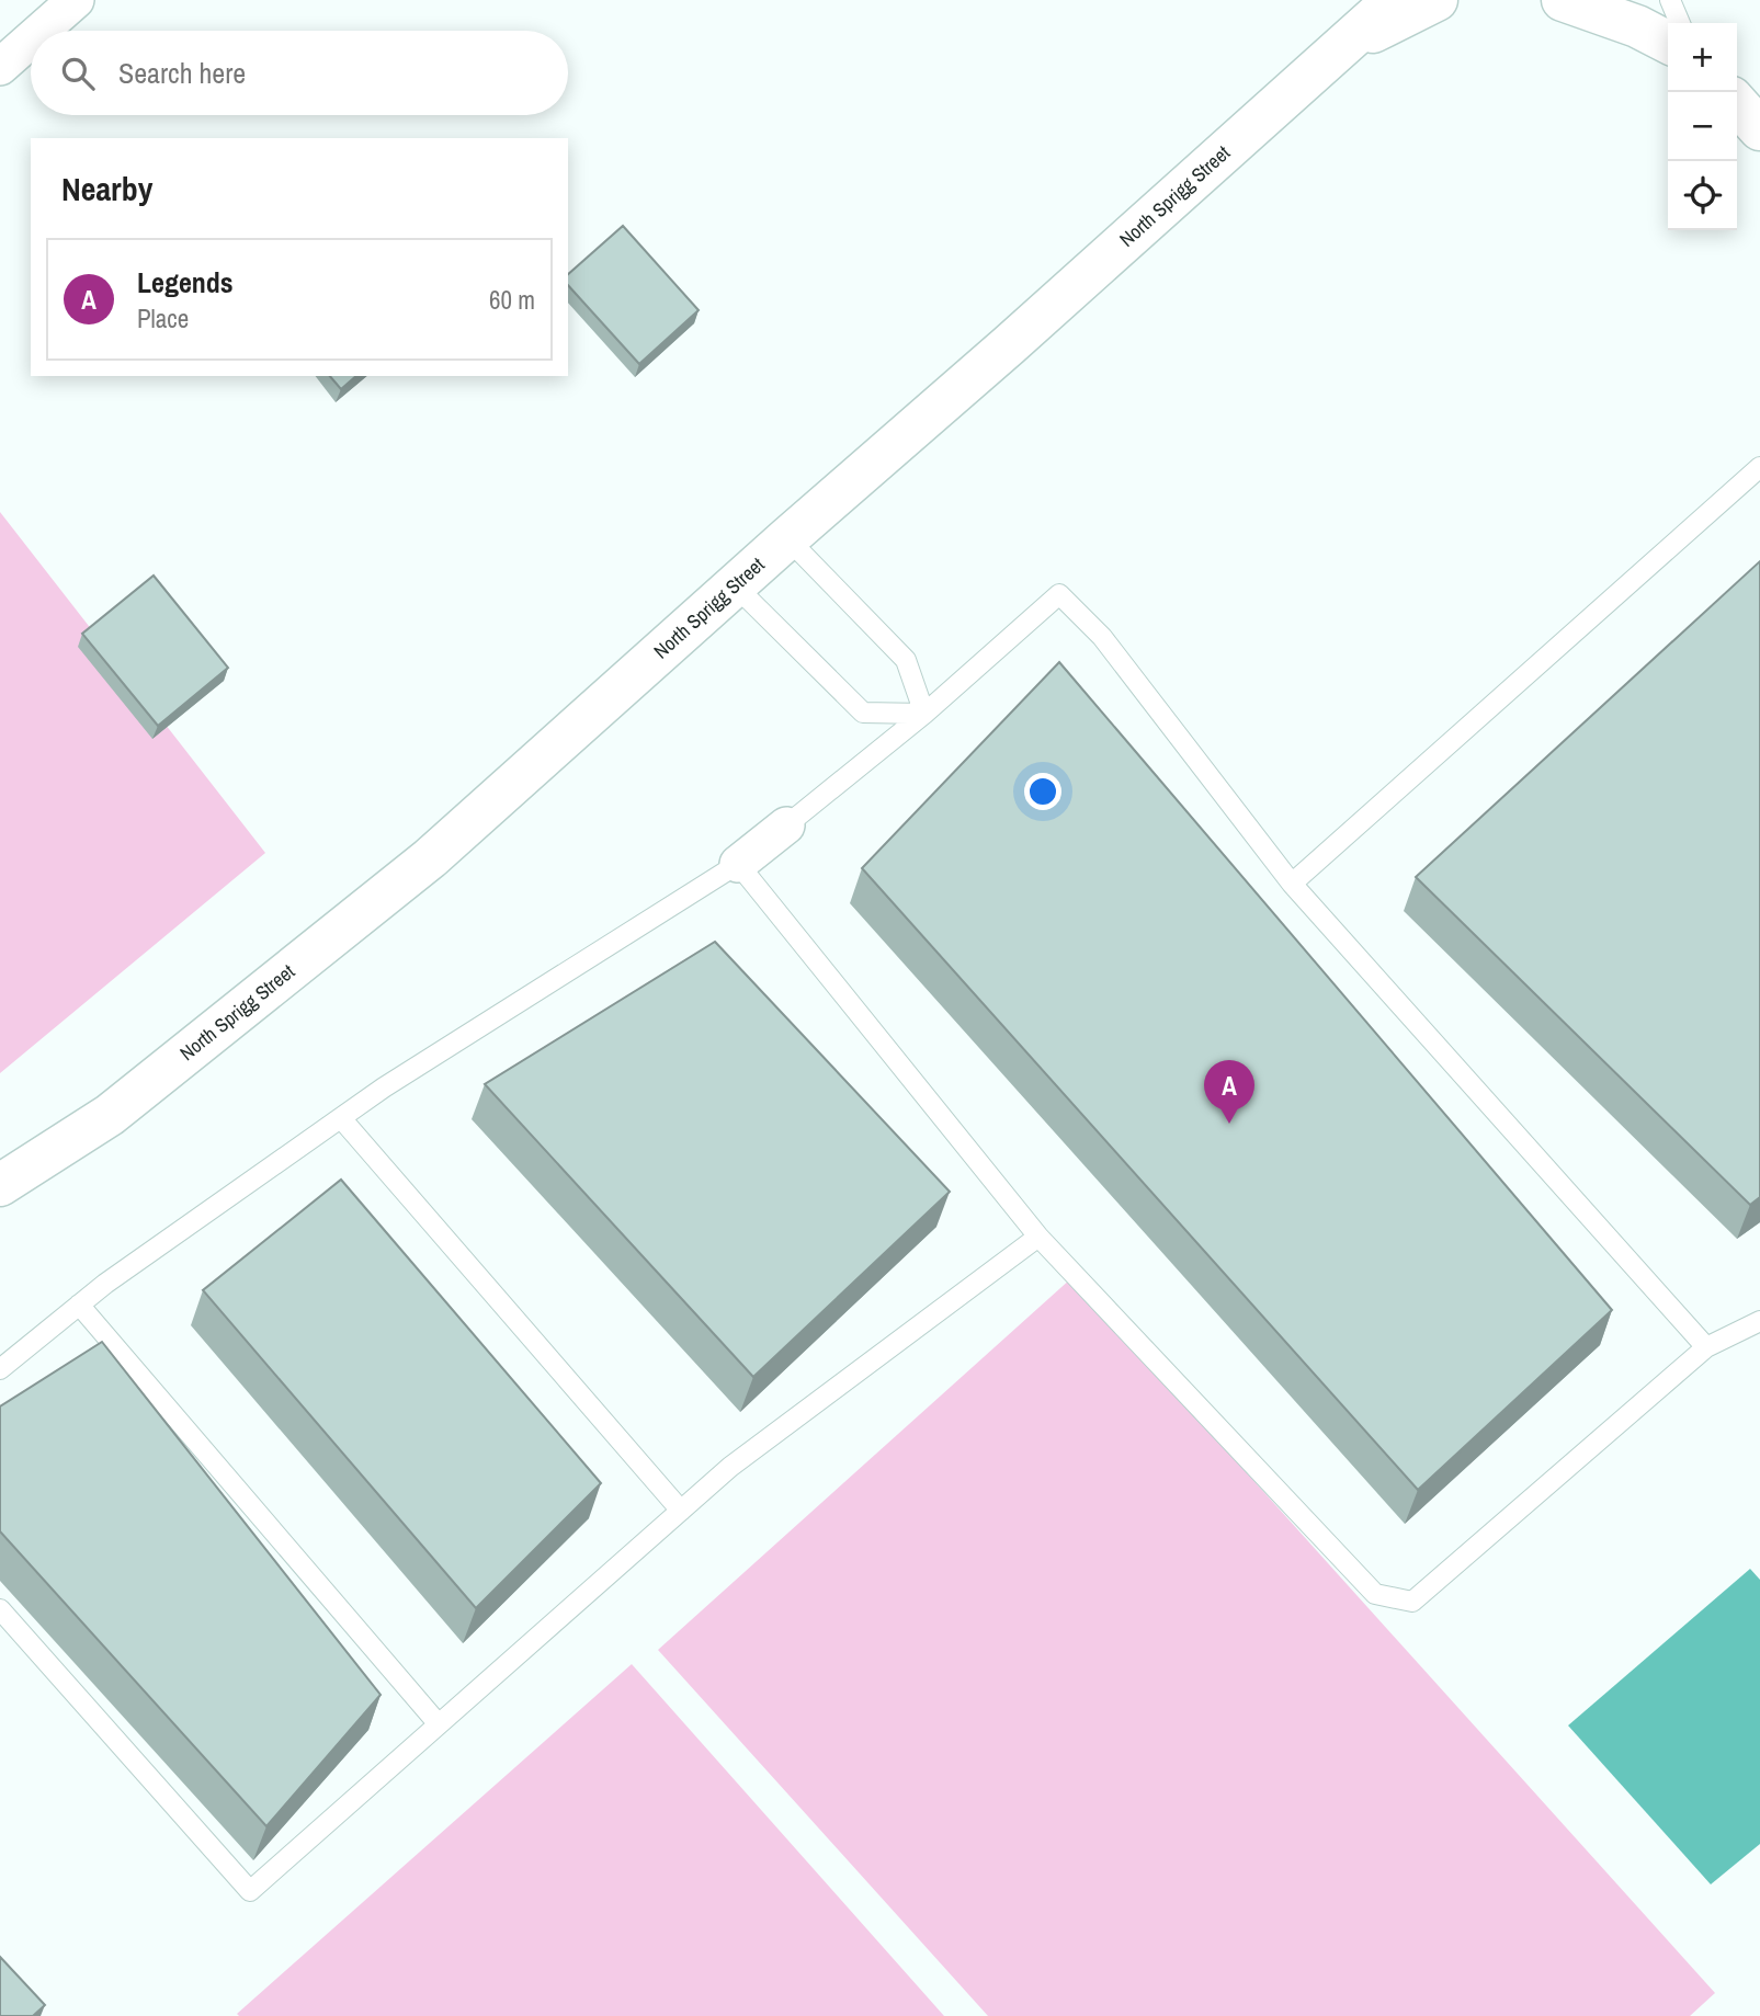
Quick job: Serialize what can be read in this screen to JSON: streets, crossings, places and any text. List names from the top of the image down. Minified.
{"streets":{"main road":["North Sprigg Street"]},"page":{"map_buttons":["+","−"],"search":"Search here","heading":"Nearby","list":[{"mark":"A","name":"Legends","note":"Place","value":"60 m"}],"pins":"A"}}
